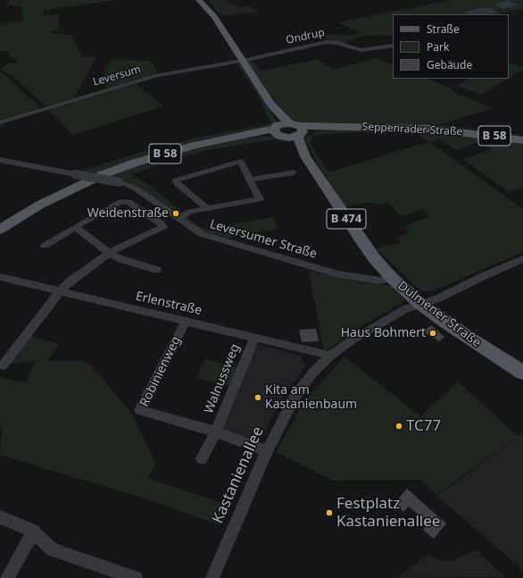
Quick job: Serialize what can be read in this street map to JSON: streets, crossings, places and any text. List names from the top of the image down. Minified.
{"streets":{"main road":["Seppenrader Straße","B 58","B 474","Dülmener Straße"],"street":["Ondrup","Leversum","Leversumer Straße","Erlenstraße","Robinienweg","Walnussweg","Kastanienallee"]},"crossings":[["Ondrup","Leversum"],["Ondrup","B 474"],["Leversum","B 474"],["Seppenrader Straße","B 58"],["Seppenrader Straße","B 474"],["Seppenrader Straße","Dülmener Straße"],["B 58","B 474"],["B 58","Dülmener Straße"],["B 474","Dülmener Straße"],["Leversumer Straße","Dülmener Straße"],["Erlenstraße","Robinienweg"],["Erlenstraße","Walnussweg"],["Erlenstraße","Kastanienallee"],["Dülmener Straße","Kastanienallee"],["Robinienweg","Walnussweg"],["Robinienweg","Kastanienallee"]],"places":["Weidenstraße","Haus Bohmert","Kita am Kastanienbaum","TC77","Festplatz Kastanienallee"],"legend":["Straße","Park","Gebäude"]}
